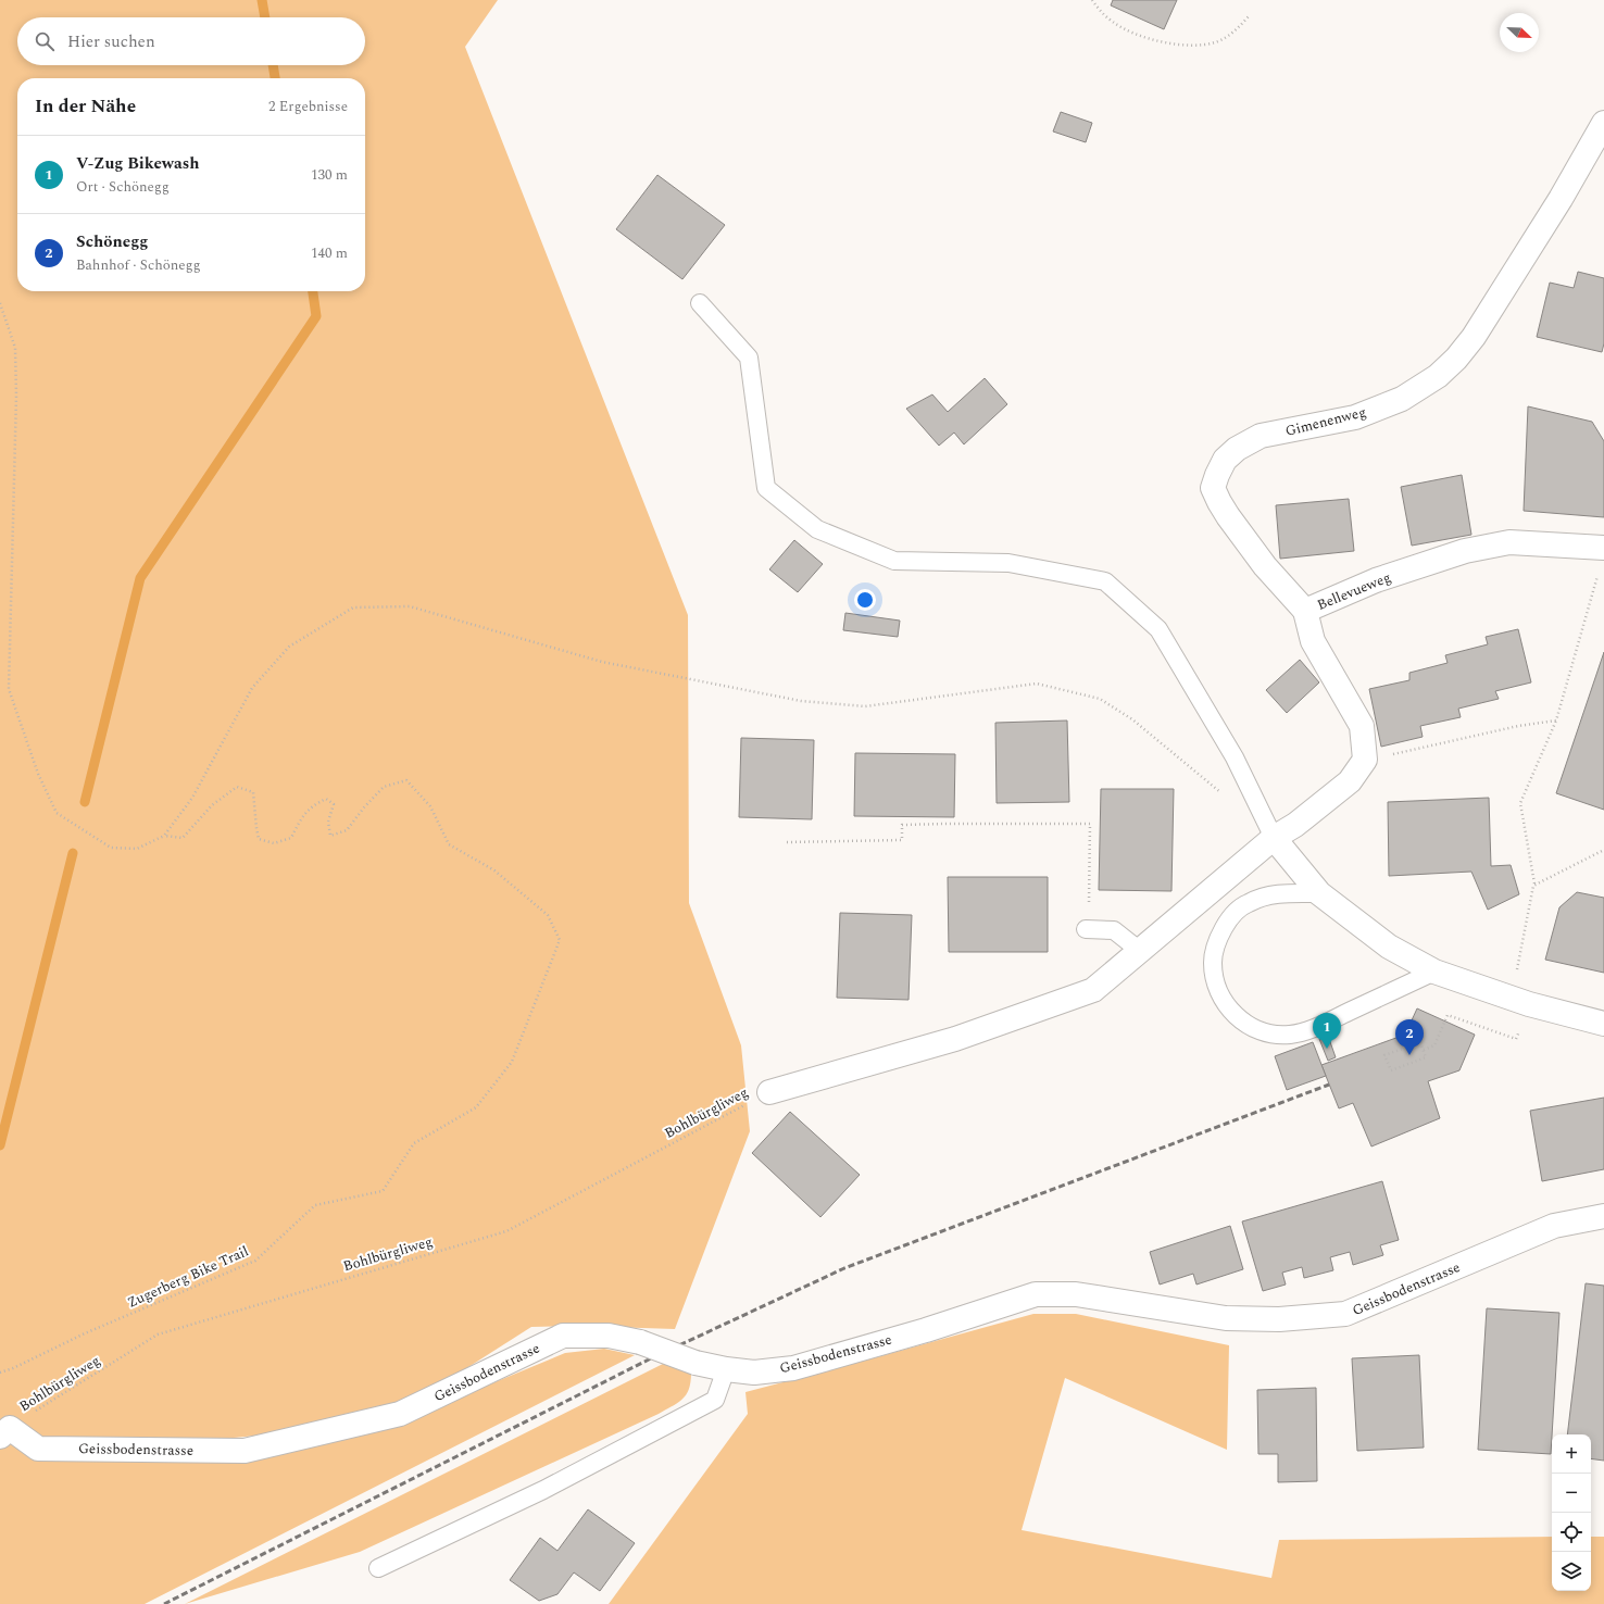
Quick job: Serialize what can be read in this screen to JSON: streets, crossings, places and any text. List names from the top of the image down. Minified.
{"streets":{"street":["Gimenenweg","Bellevueweg","Geissbodenstrasse"],"path":["Bohlbürgliweg","Zugerberg Bike Trail"]},"crossings":[["Gimenenweg","Bellevueweg"],["Bohlbürgliweg","Geissbodenstrasse"]],"north":"bottom right","page":{"search":"Hier suchen","heading":["In der Nähe","2 Ergebnisse"],"list":[{"mark":"1","name":"V-Zug Bikewash","note":"Ort · Schönegg","value":"130 m"},{"mark":"2","name":"Schönegg","note":"Bahnhof · Schönegg","value":"140 m"}],"pins":["1","2"],"map_buttons":["+","−"]}}
